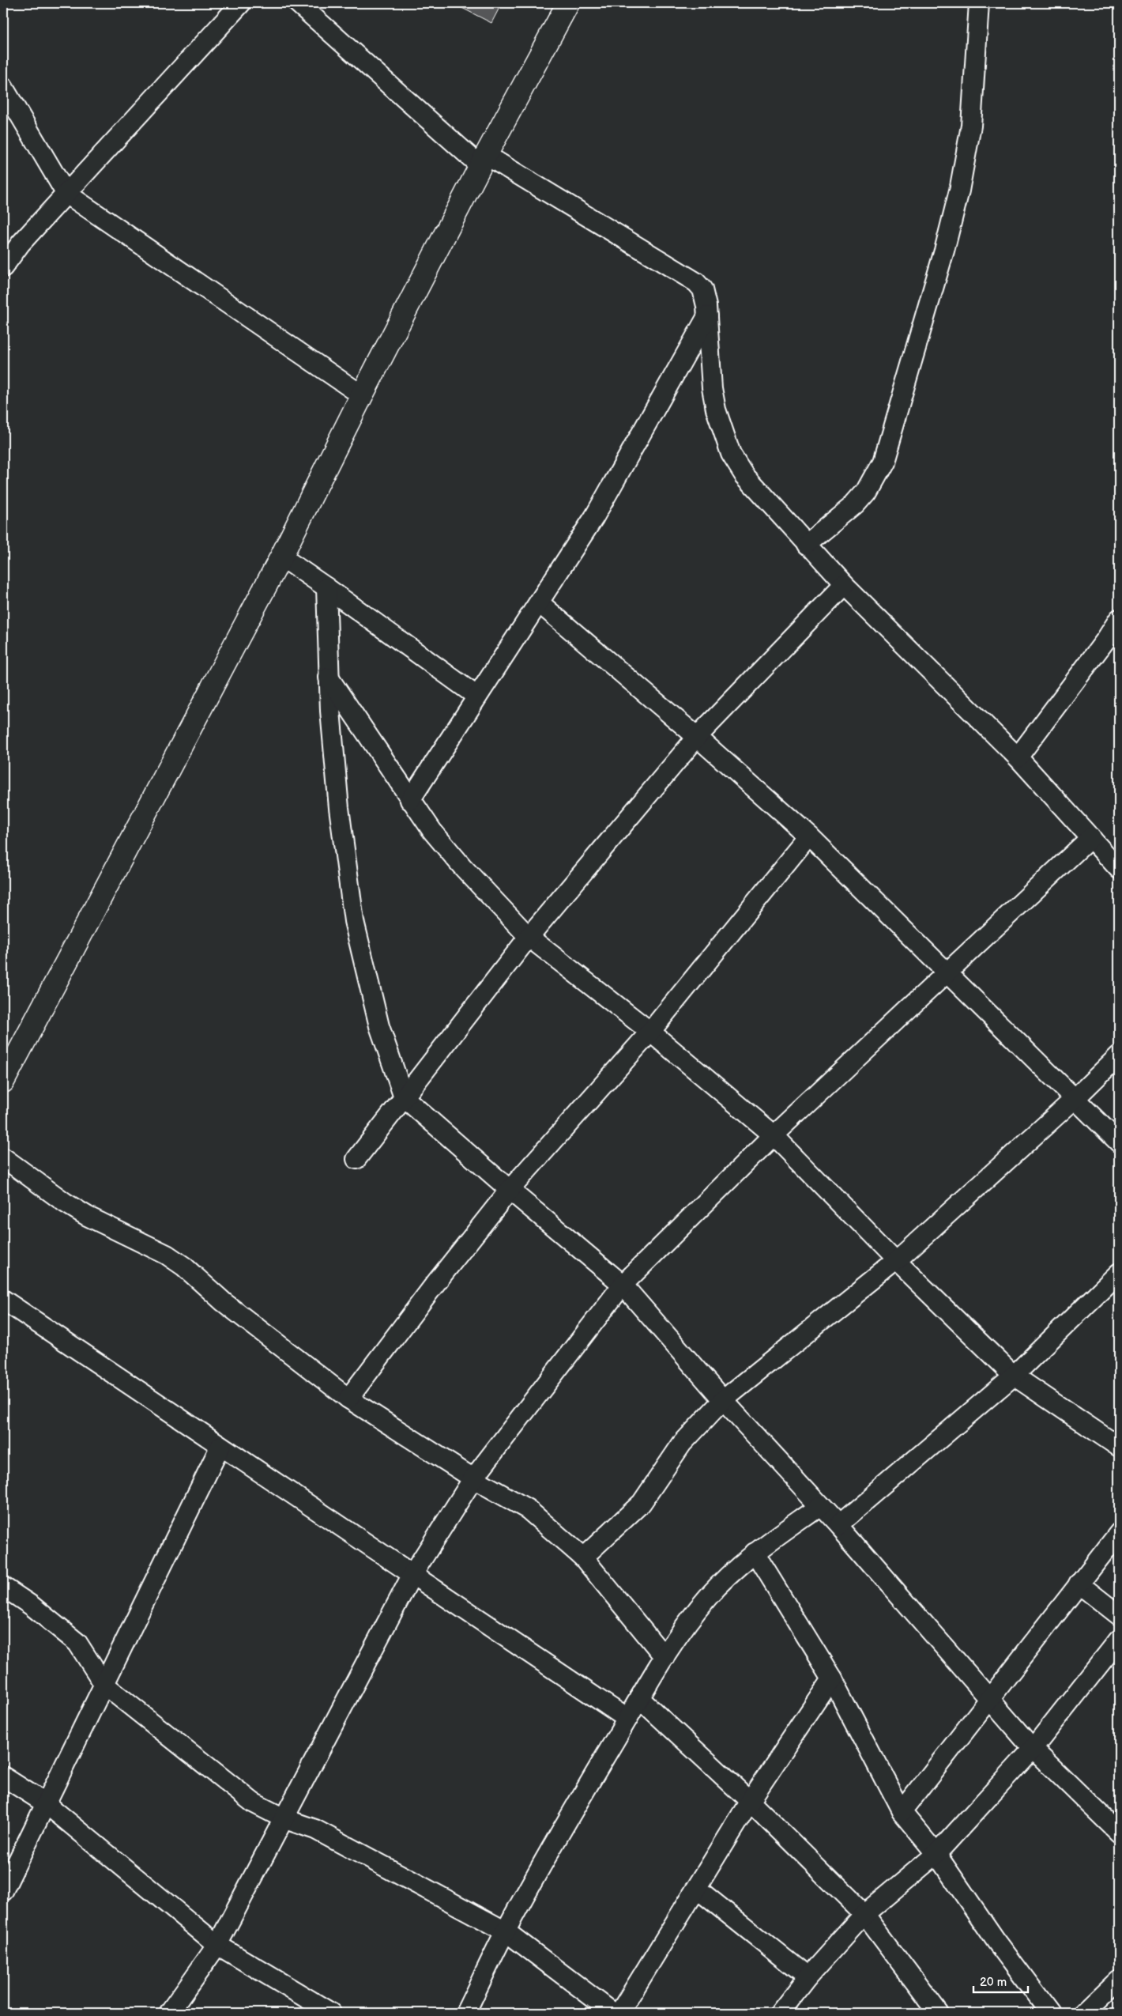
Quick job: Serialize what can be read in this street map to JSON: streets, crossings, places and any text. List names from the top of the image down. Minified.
{"scale_bar":"20 m"}
